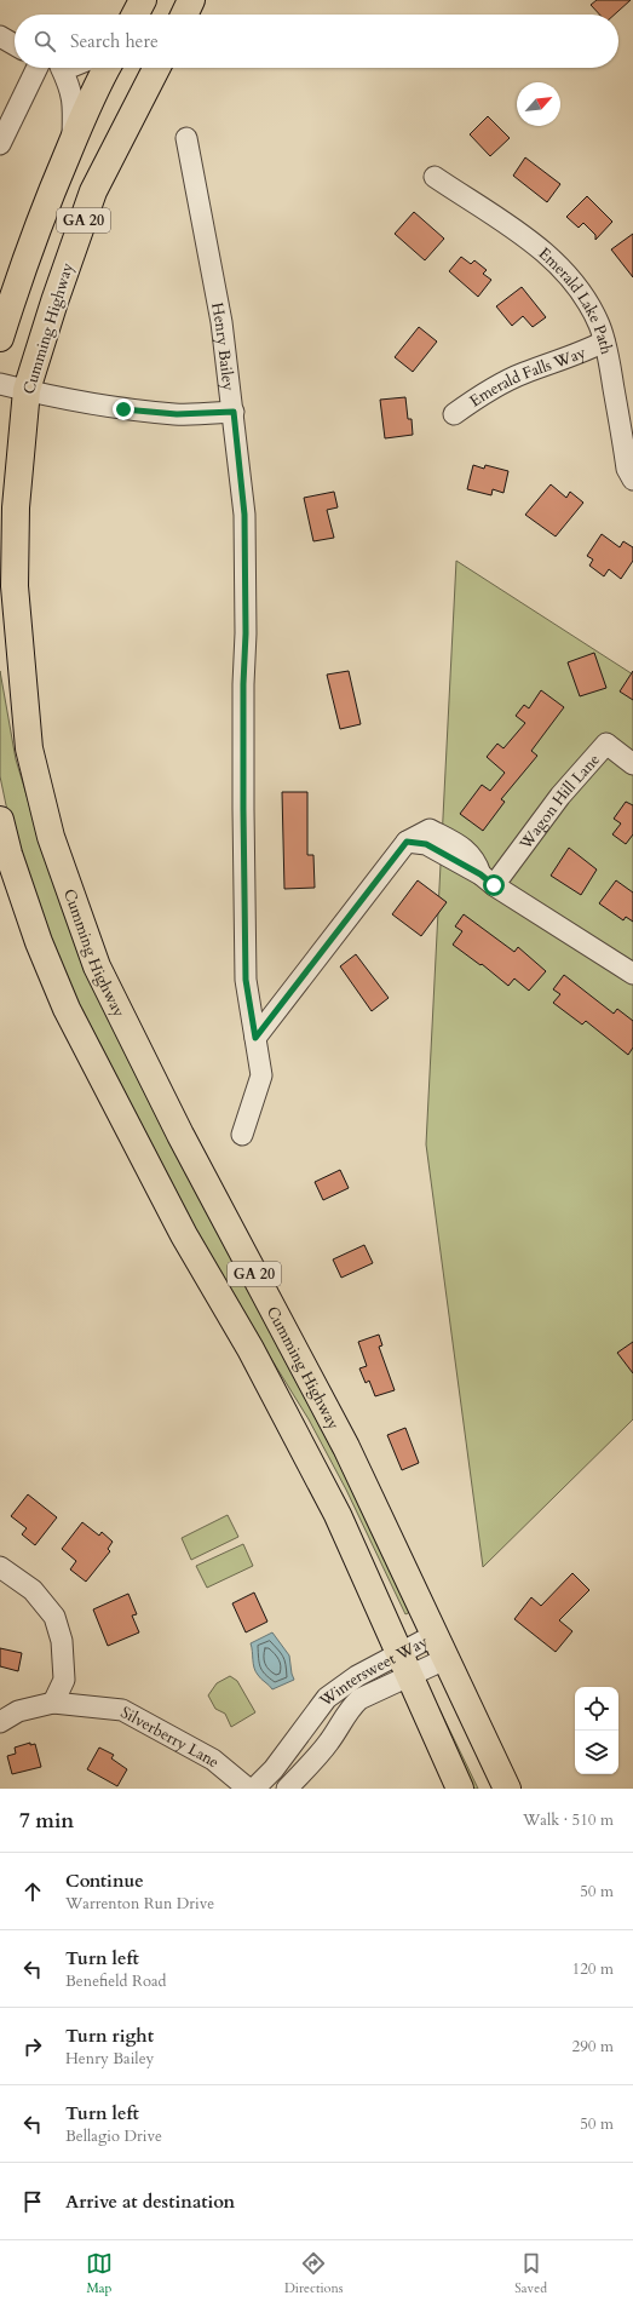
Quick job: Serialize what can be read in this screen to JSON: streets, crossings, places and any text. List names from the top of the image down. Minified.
{"streets":{"highway":["GA 20","Cumming Highway"],"street":["Emerald Lake Path","Henry Bailey","Emerald Falls Way","Wagon Hill Lane","Wintersweet Way","Silverberry Lane"]},"crossings":[["GA 20","Wintersweet Way"],["Emerald Lake Path","Emerald Falls Way"],["Cumming Highway","Wintersweet Way"]],"north":"top right","page":{"search":"Search here","heading":["7 min","Walk · 510 m"],"list":[["Continue","Warrenton Run Drive","50 m"],["Turn left","Benefield Road","120 m"],["Turn right","Henry Bailey","290 m"],["Turn left","Bellagio Drive","50 m"],"Arrive at destination"],"nav":["Map","Directions","Saved"]}}
